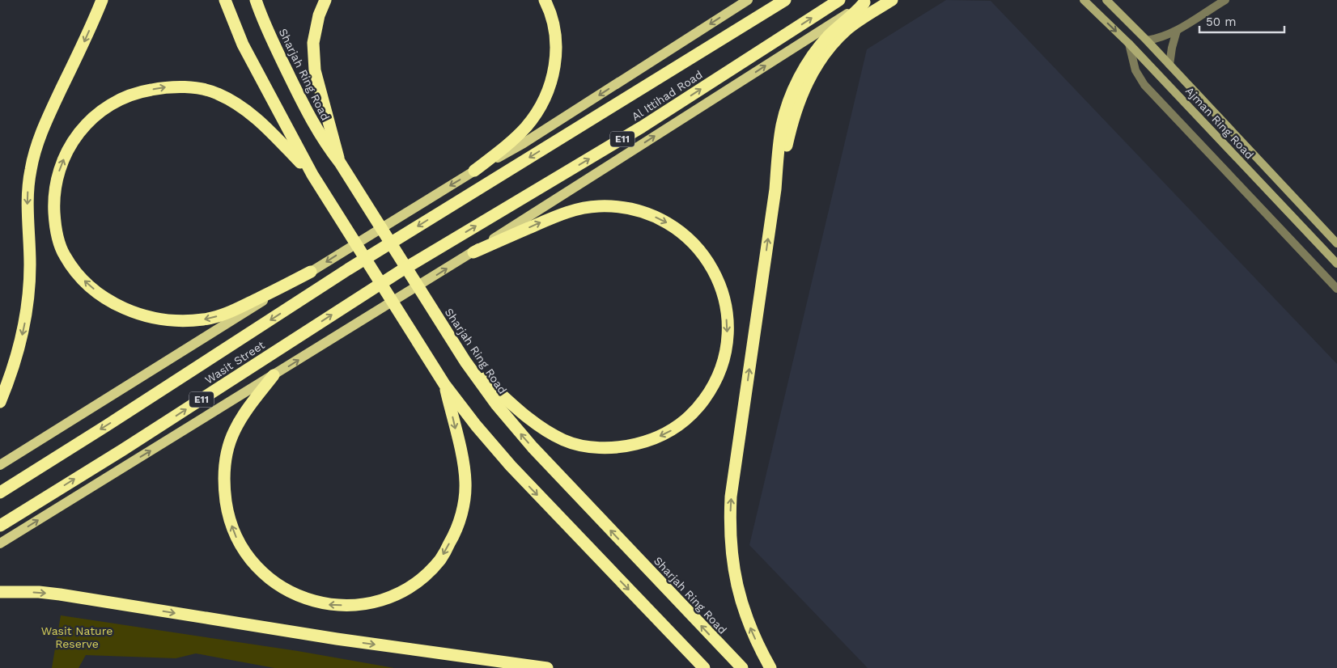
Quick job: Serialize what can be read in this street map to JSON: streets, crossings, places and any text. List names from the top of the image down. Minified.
{"streets":{"highway":["Sharjah Ring Road","Al Ittihad Road","E11","Wasit Street"],"main road":["Ajman Ring Road"]},"crossings":[["Al Ittihad Road","Wasit Street"]],"parks":["Wasit Nature Reserve"],"scale_bar":"50 m"}
